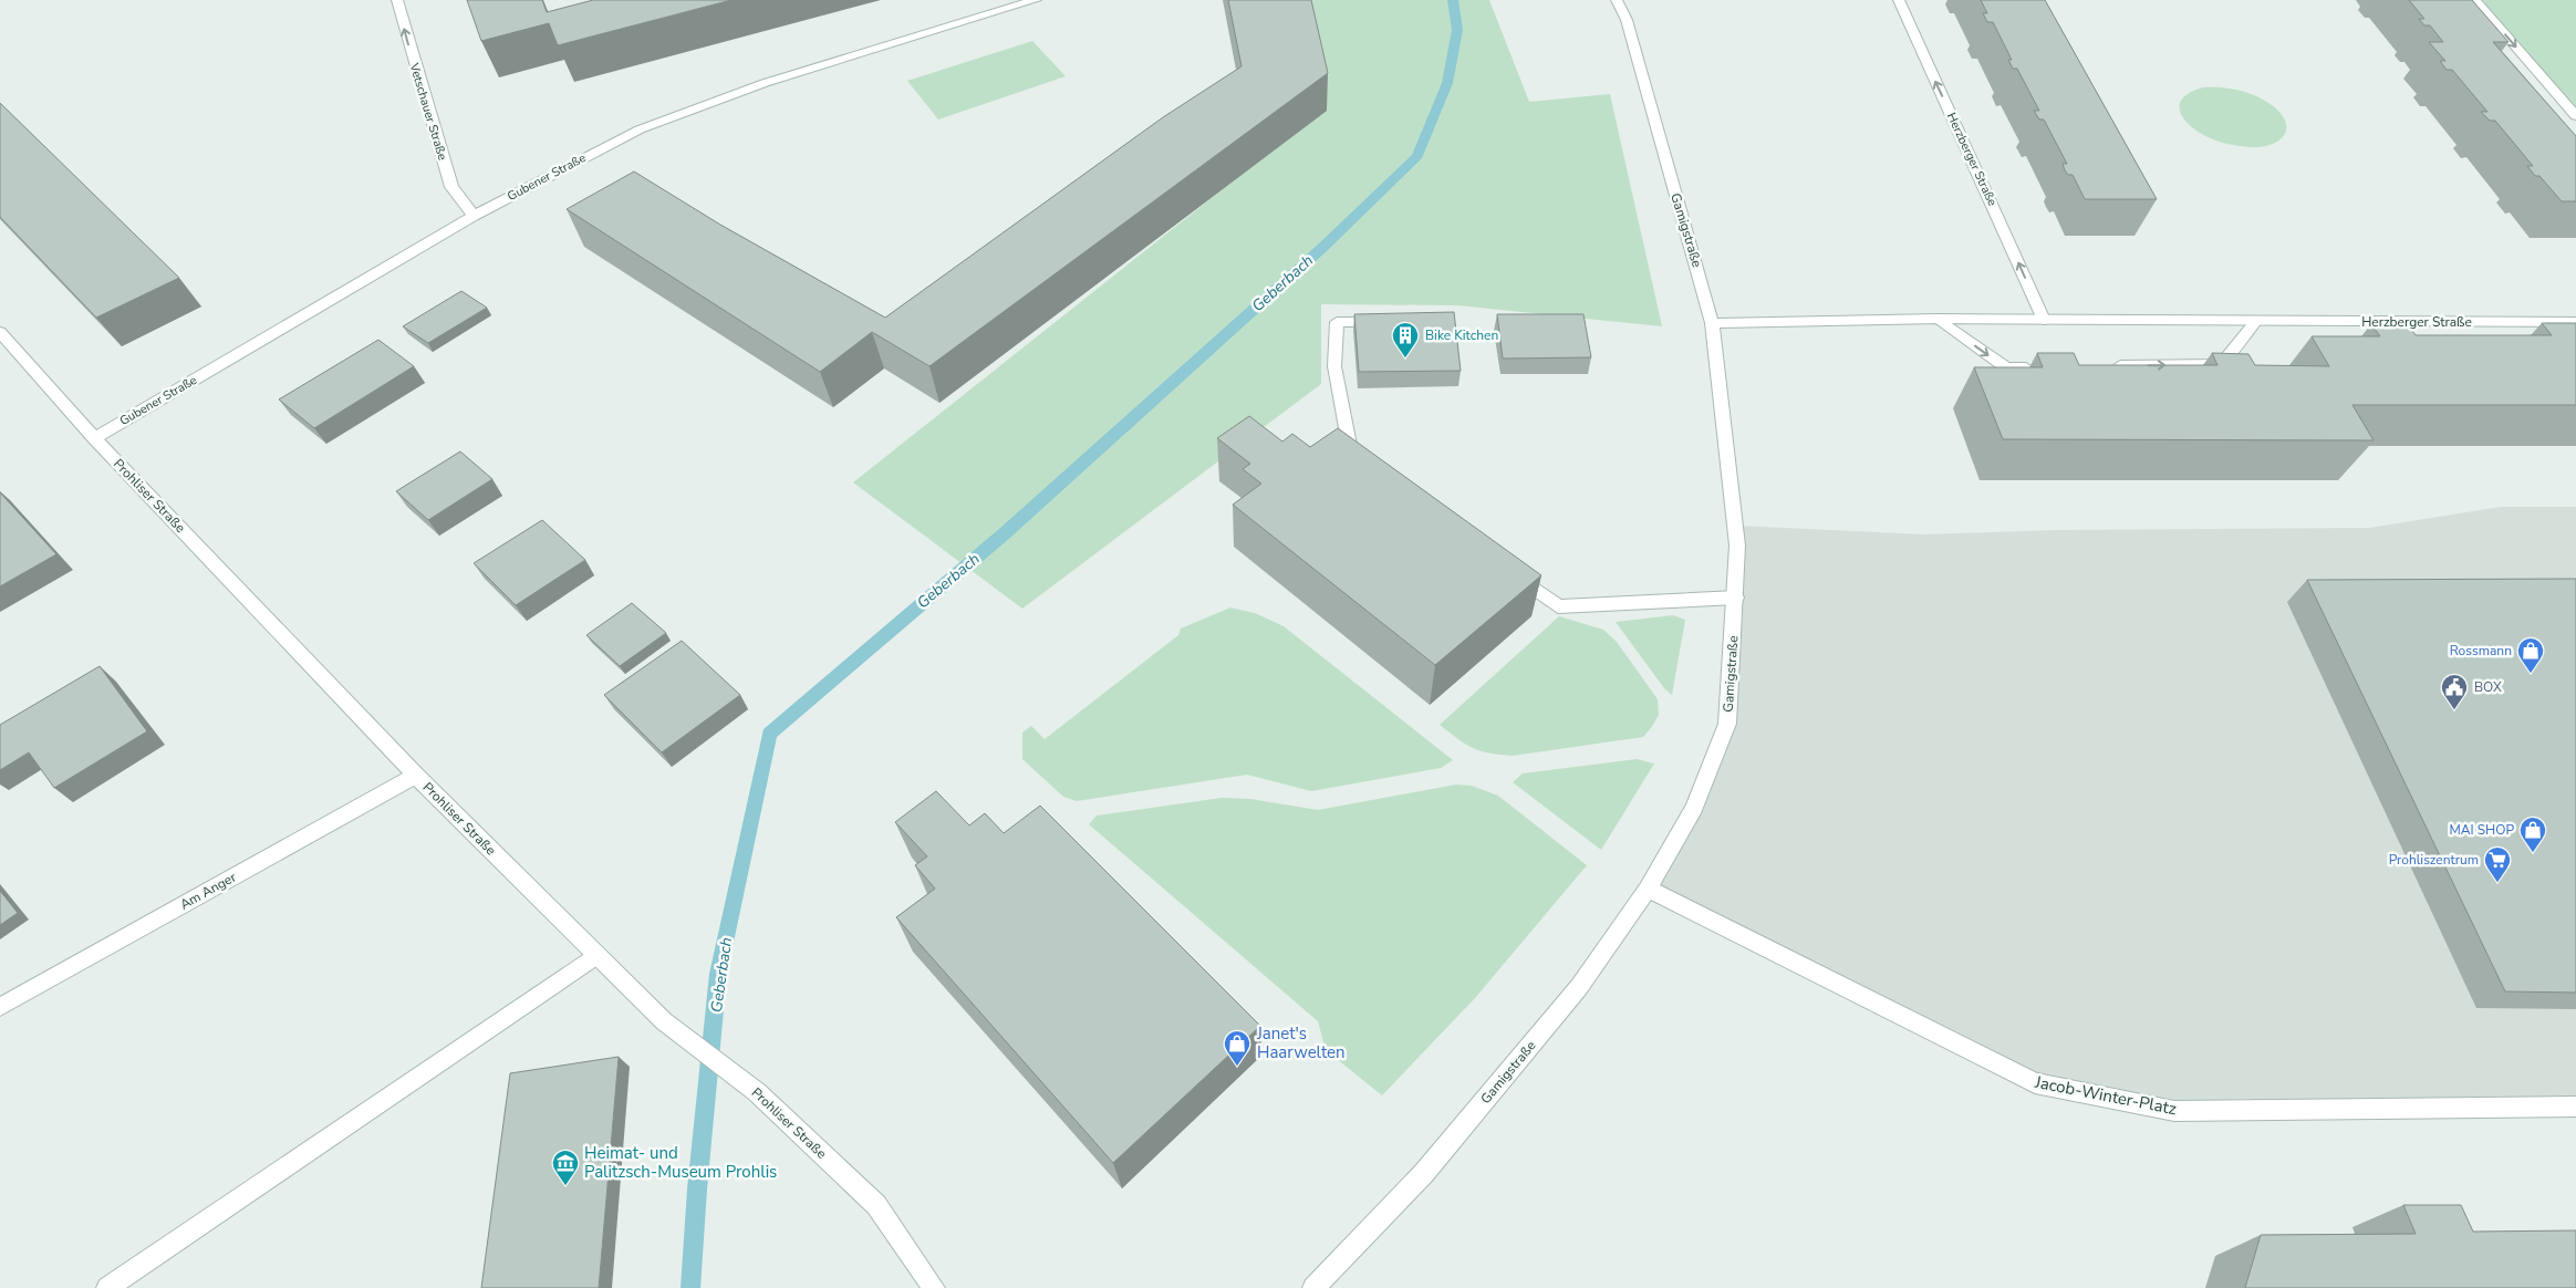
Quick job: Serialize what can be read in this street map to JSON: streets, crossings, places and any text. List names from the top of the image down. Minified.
{"streets":{"street":["Vetschauer Straße","Herzberger Straße","Gubener Straße","Gamigstraße","Prohliser Straße","Am Anger","Jacob-Winter-Platz"]},"crossings":[["Vetschauer Straße","Gubener Straße"],["Herzberger Straße","Gamigstraße"],["Gubener Straße","Prohliser Straße"],["Gamigstraße","Jacob-Winter-Platz"],["Prohliser Straße","Am Anger"]],"one_way":["Vetschauer Straße"],"water":["Geberbach"],"places":{"building":["Bike Kitchen"],"shop":["Rossmann","MAI SHOP","Janet's Haarwelten"],"public building":["BOX"],"supermarket":["Prohliszentrum"],"museum":["Heimat- und Palitzsch-Museum Prohlis"]}}
